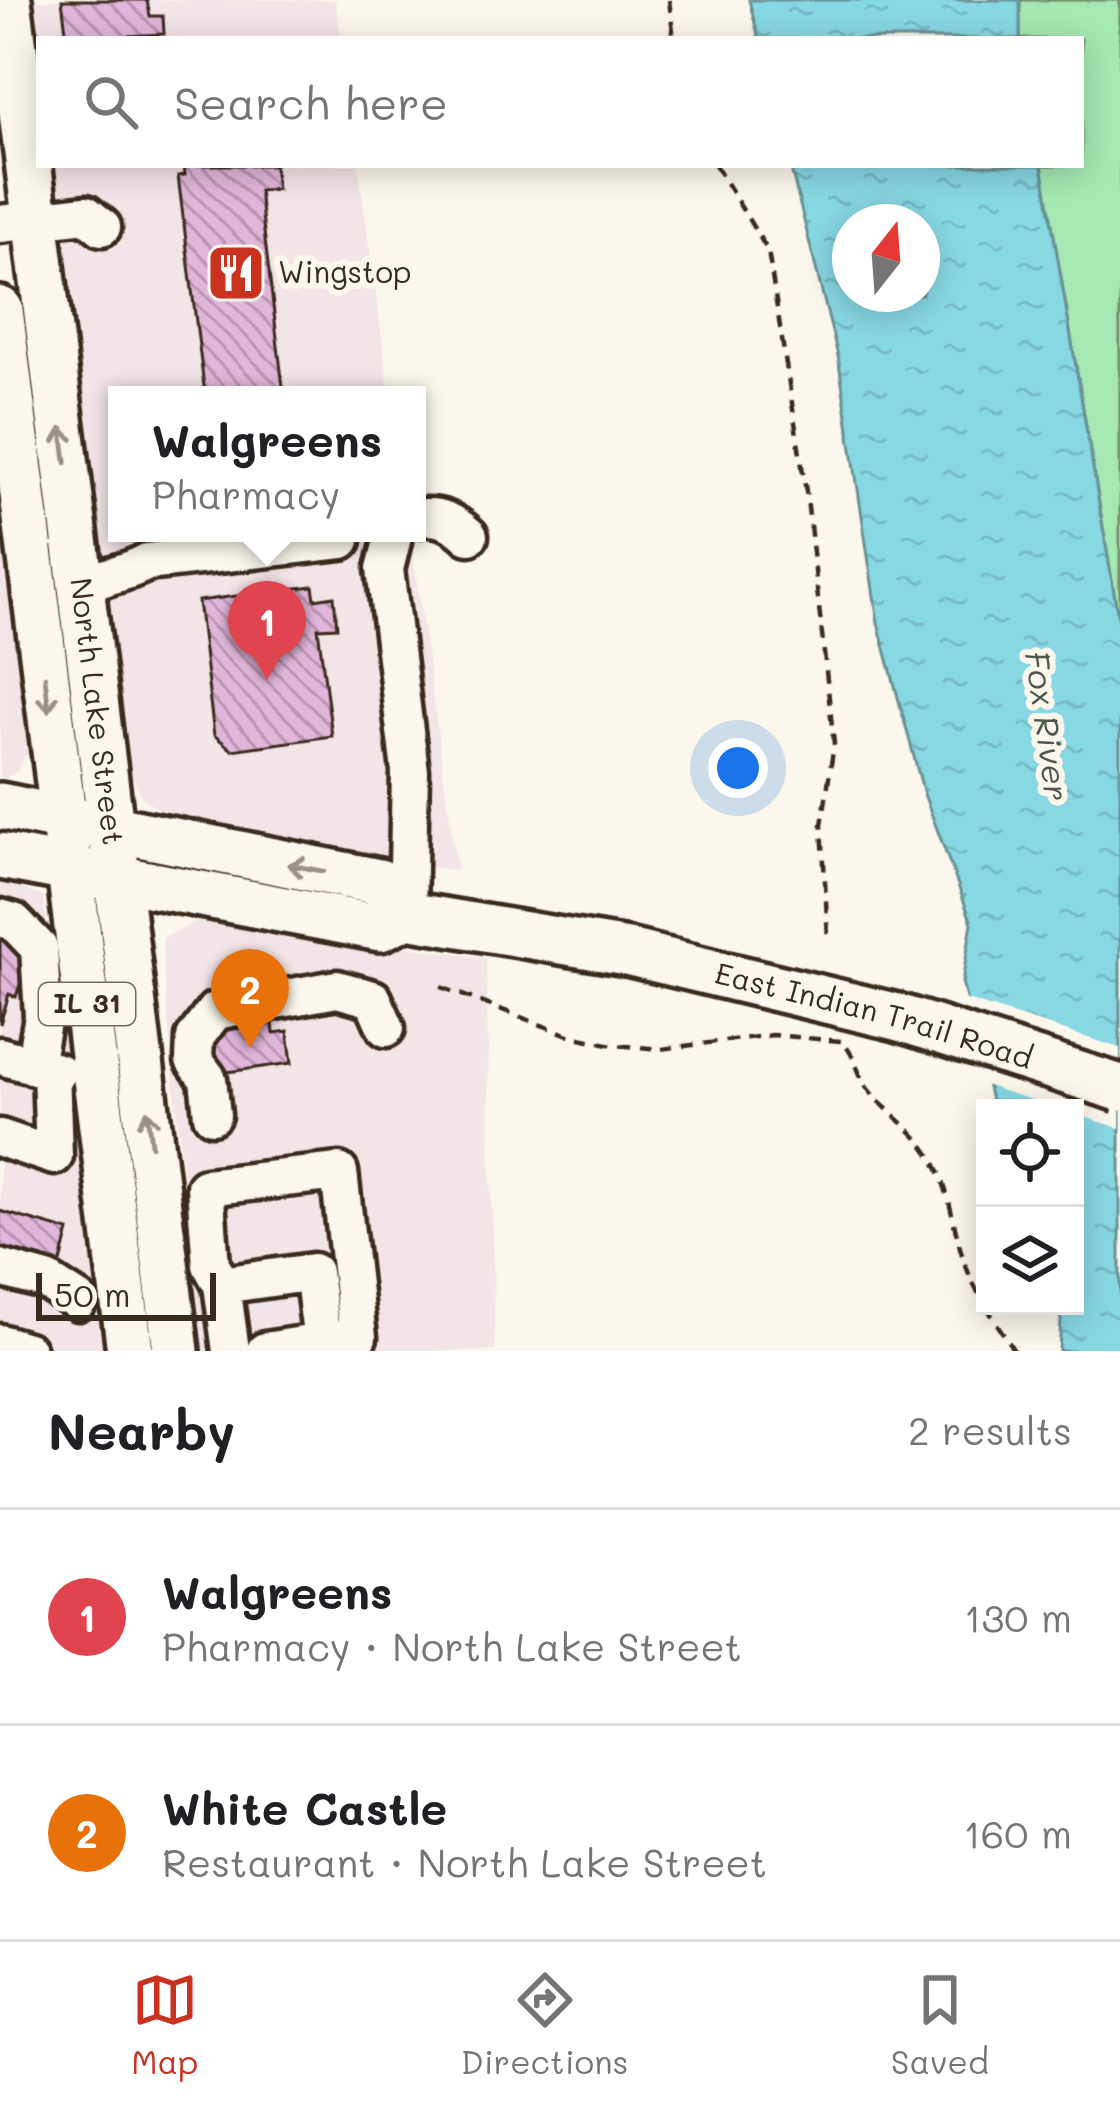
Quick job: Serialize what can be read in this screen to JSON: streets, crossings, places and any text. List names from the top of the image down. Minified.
{"streets":{"main road":["North Lake Street","IL 31","East Indian Trail Road"]},"water":["Fox River"],"places":{"restaurant":["Wingstop"]},"scale_bar":"50 m","north":"top","page":{"search":"Search here","popup":["Walgreens","Pharmacy"],"pins":["1","2"],"scale":"50 m","heading":["Nearby","2 results"],"list":[{"mark":"1","name":"Walgreens","note":"Pharmacy · North Lake Street","value":"130 m"},{"mark":"2","name":"White Castle","note":"Restaurant · North Lake Street","value":"160 m"}],"nav":["Map","Directions","Saved"]}}
